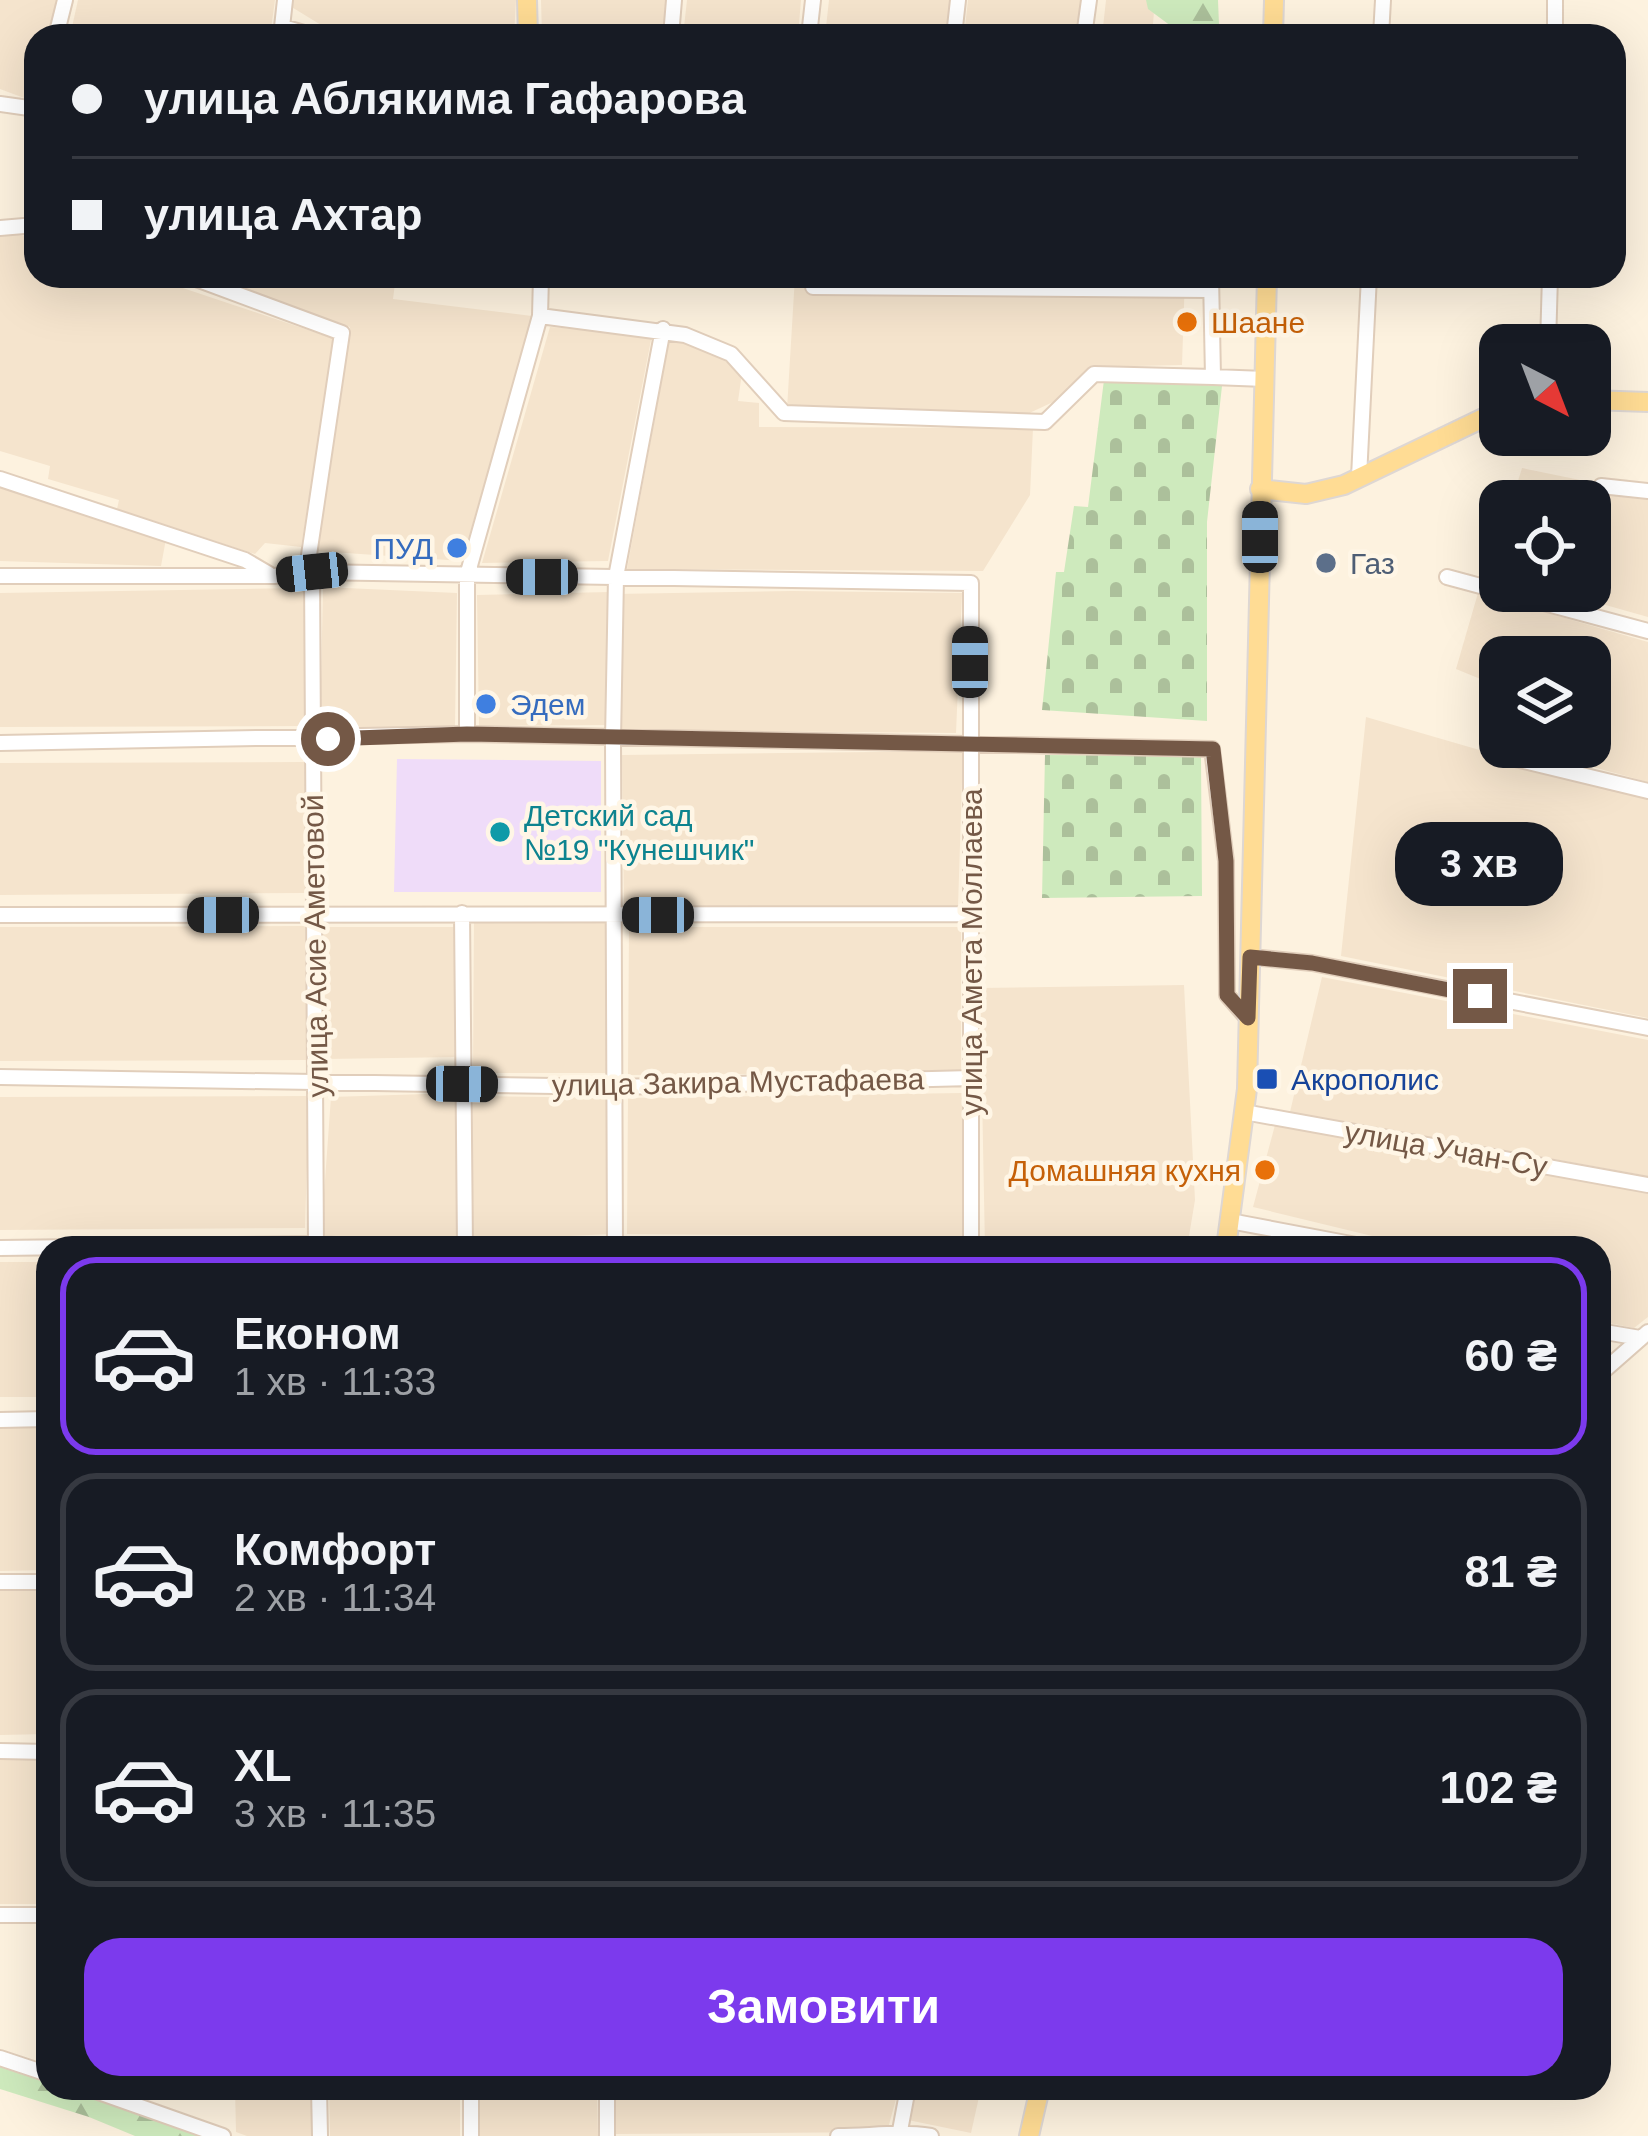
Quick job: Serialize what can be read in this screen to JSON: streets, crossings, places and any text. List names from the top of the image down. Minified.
{"streets":{"street":["улица Асие Аметовой","улица Амета Моллаева","улица Закира Мустафаева","улица Учан-Су"]},"crossings":[["улица Асие Аметовой","улица Закира Мустафаева"],["улица Амета Моллаева","улица Закира Мустафаева"]],"places":{"other":["Шаане","ПУД","Газ","Эдем","Детский сад №19 \"Кунешчик\"","Домашняя кухня"],"transit":["Акрополис"]},"north":"bottom right","page":{"banner":["улица Аблякима Гафарова","улица Ахтар"],"bubble":"3 хв","list":[{"name":"Економ","note":"1 хв · 11:33","value":"60 ₴"},{"name":"Комфорт","note":"2 хв · 11:34","value":"81 ₴"},{"name":"XL","note":"3 хв · 11:35","value":"102 ₴"}],"buttons":"Замовити"}}
